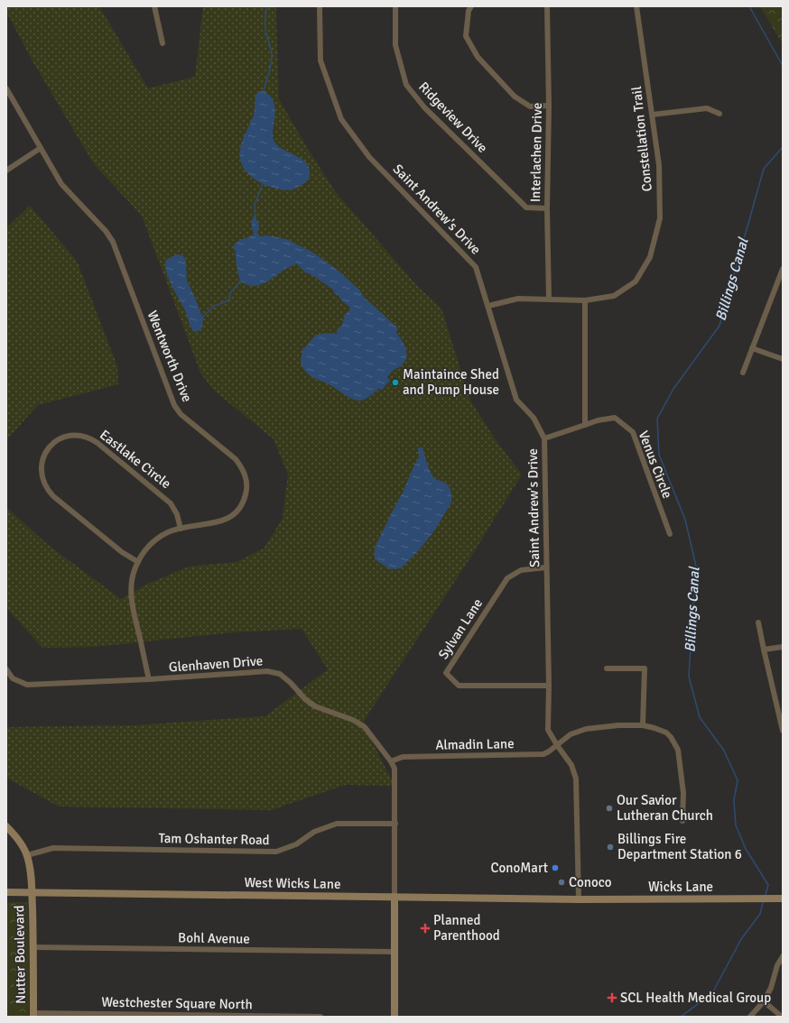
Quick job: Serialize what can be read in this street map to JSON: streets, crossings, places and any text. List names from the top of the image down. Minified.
{"streets":{"main road":["West Wicks Lane","Wicks Lane","Nutter Boulevard"],"street":["Ridgeview Drive","Constellation Trail","Interlachen Drive","Saint Andrew's Drive","Wentworth Drive","Eastlake Circle","Venus Circle","Sylvan Lane","Glenhaven Drive","Almadin Lane","Tam Oshanter Road","Bohl Avenue","Westchester Square North"]},"crossings":[["Ridgeview Drive","Interlachen Drive"],["Constellation Trail","Interlachen Drive"],["Constellation Trail","Saint Andrew's Drive"],["Saint Andrew's Drive","Sylvan Lane"],["Saint Andrew's Drive","Almadin Lane"],["Saint Andrew's Drive","West Wicks Lane"],["Saint Andrew's Drive","Wicks Lane"],["Wentworth Drive","Eastlake Circle"],["Wentworth Drive","Glenhaven Drive"],["Glenhaven Drive","Almadin Lane"],["Glenhaven Drive","Tam Oshanter Road"],["Glenhaven Drive","West Wicks Lane"],["Tam Oshanter Road","Nutter Boulevard"],["West Wicks Lane","Wicks Lane"],["West Wicks Lane","Nutter Boulevard"],["Bohl Avenue","Nutter Boulevard"],["Nutter Boulevard","Westchester Square North"]],"water":["Billings Canal"],"places":{"other":["Maintaince Shed and Pump House","Our Savior Lutheran Church","Billings Fire Department Station 6","ConoMart","Conoco"],"health":["Planned Parenthood","SCL Health Medical Group"]}}
